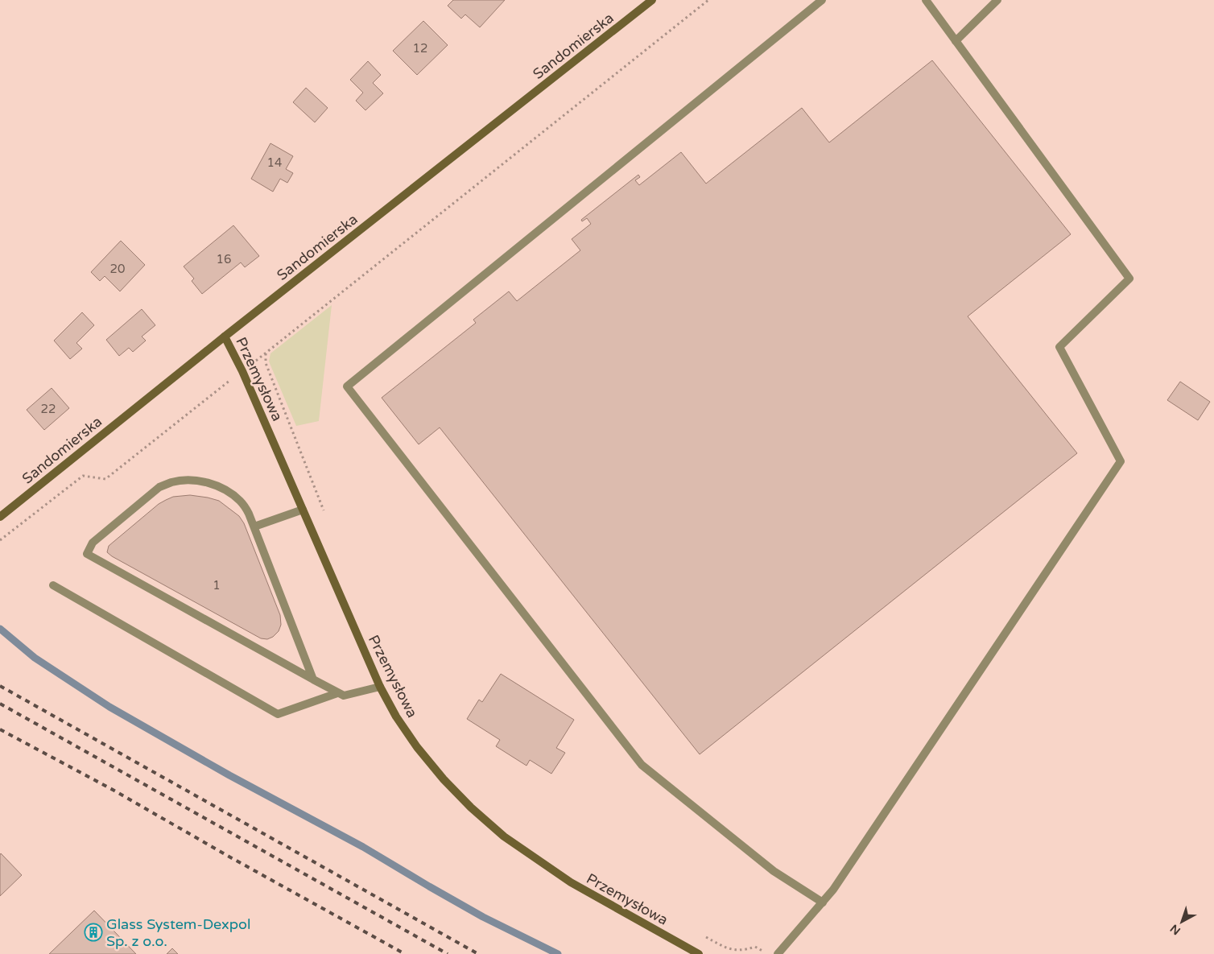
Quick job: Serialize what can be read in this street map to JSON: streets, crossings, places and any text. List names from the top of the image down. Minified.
{"streets":{"street":["Sandomierska","Przemysłowa"]},"crossings":[["Sandomierska","Przemysłowa"]],"places":{"building":["Glass System-Dexpol Sp. z o.o."]},"house_numbers":["12","14","16","20","22","1"],"north":"bottom left"}
